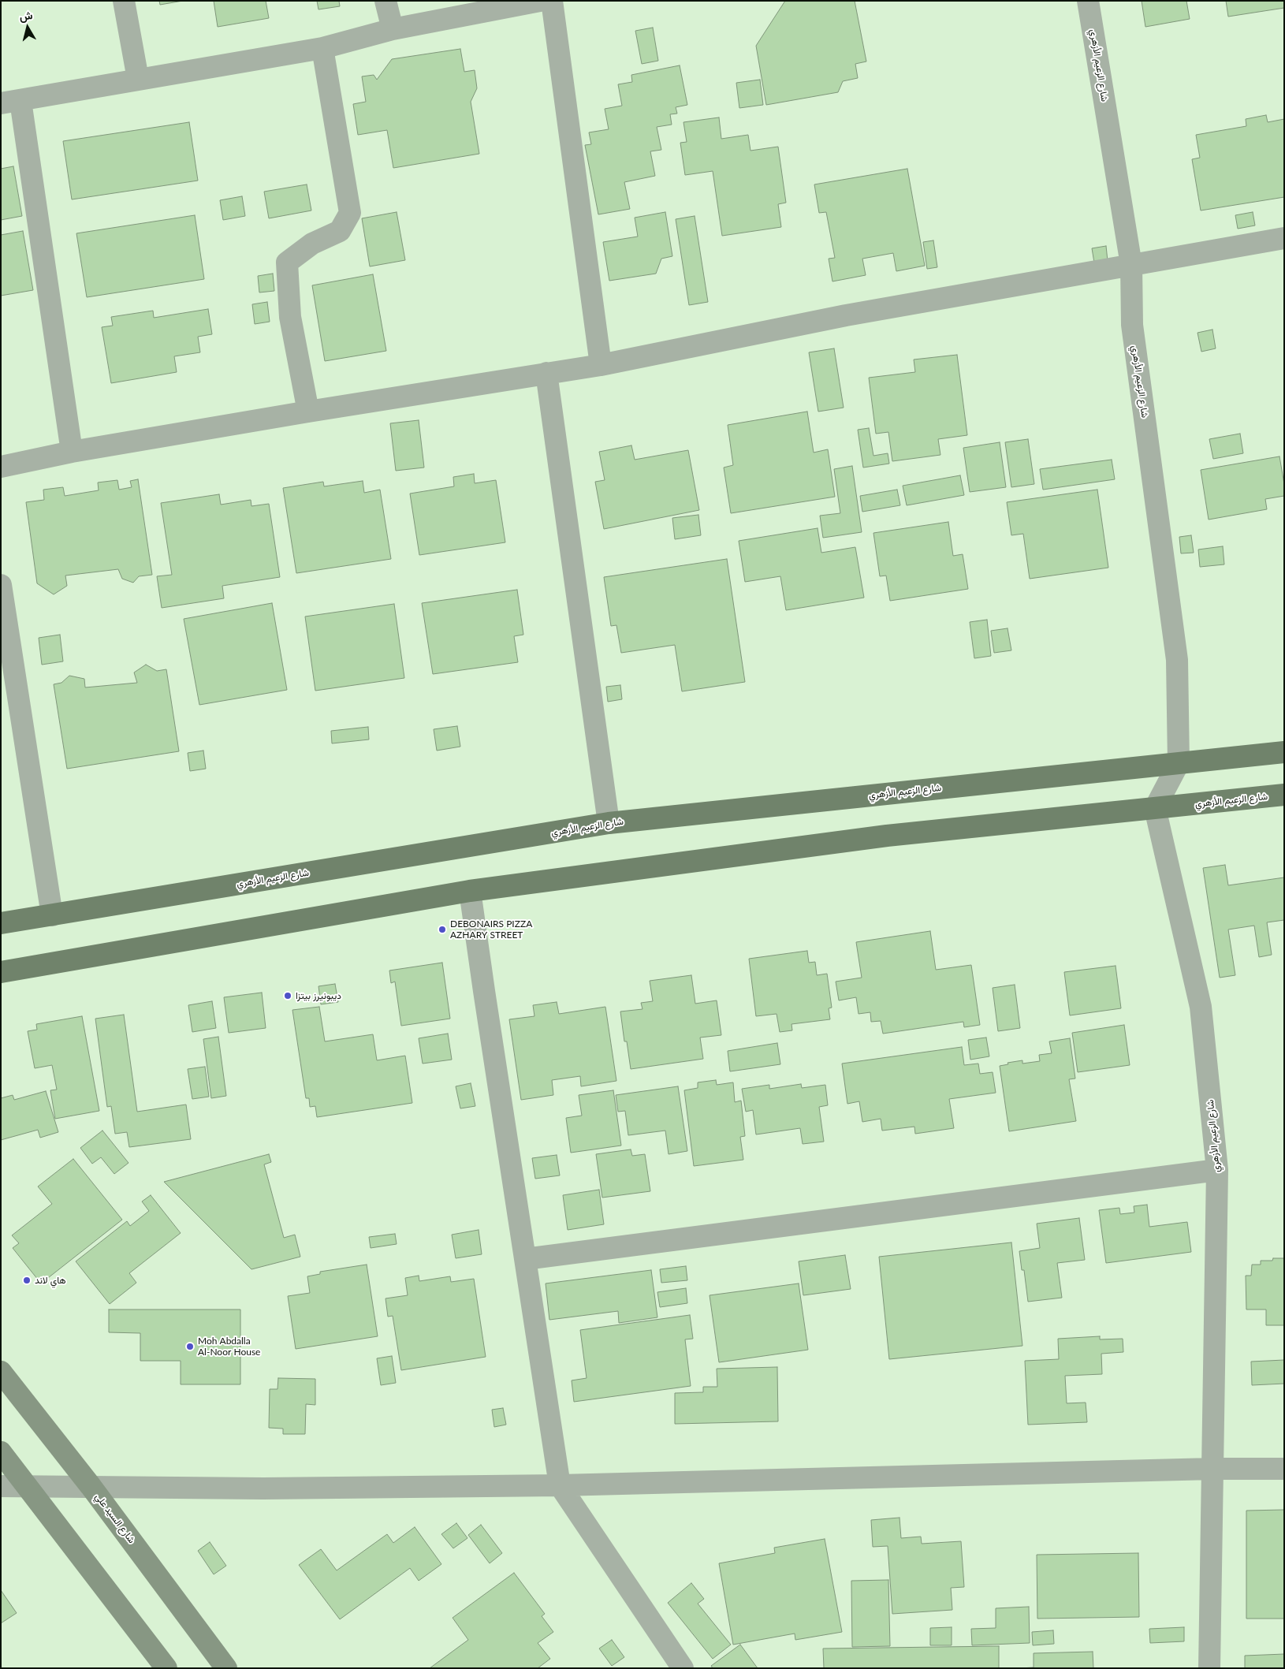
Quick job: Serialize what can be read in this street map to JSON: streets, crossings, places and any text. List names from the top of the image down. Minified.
{"streets":{"main road":["شارع الزعيم الأزهري","شارع السيد علي"]},"places":["DEBONAIRS PIZZA AZHARY STREET","ديبونيرز بيتزا","هاي لاند","Moh Abdalla Al-Noor House"],"north":"top"}
